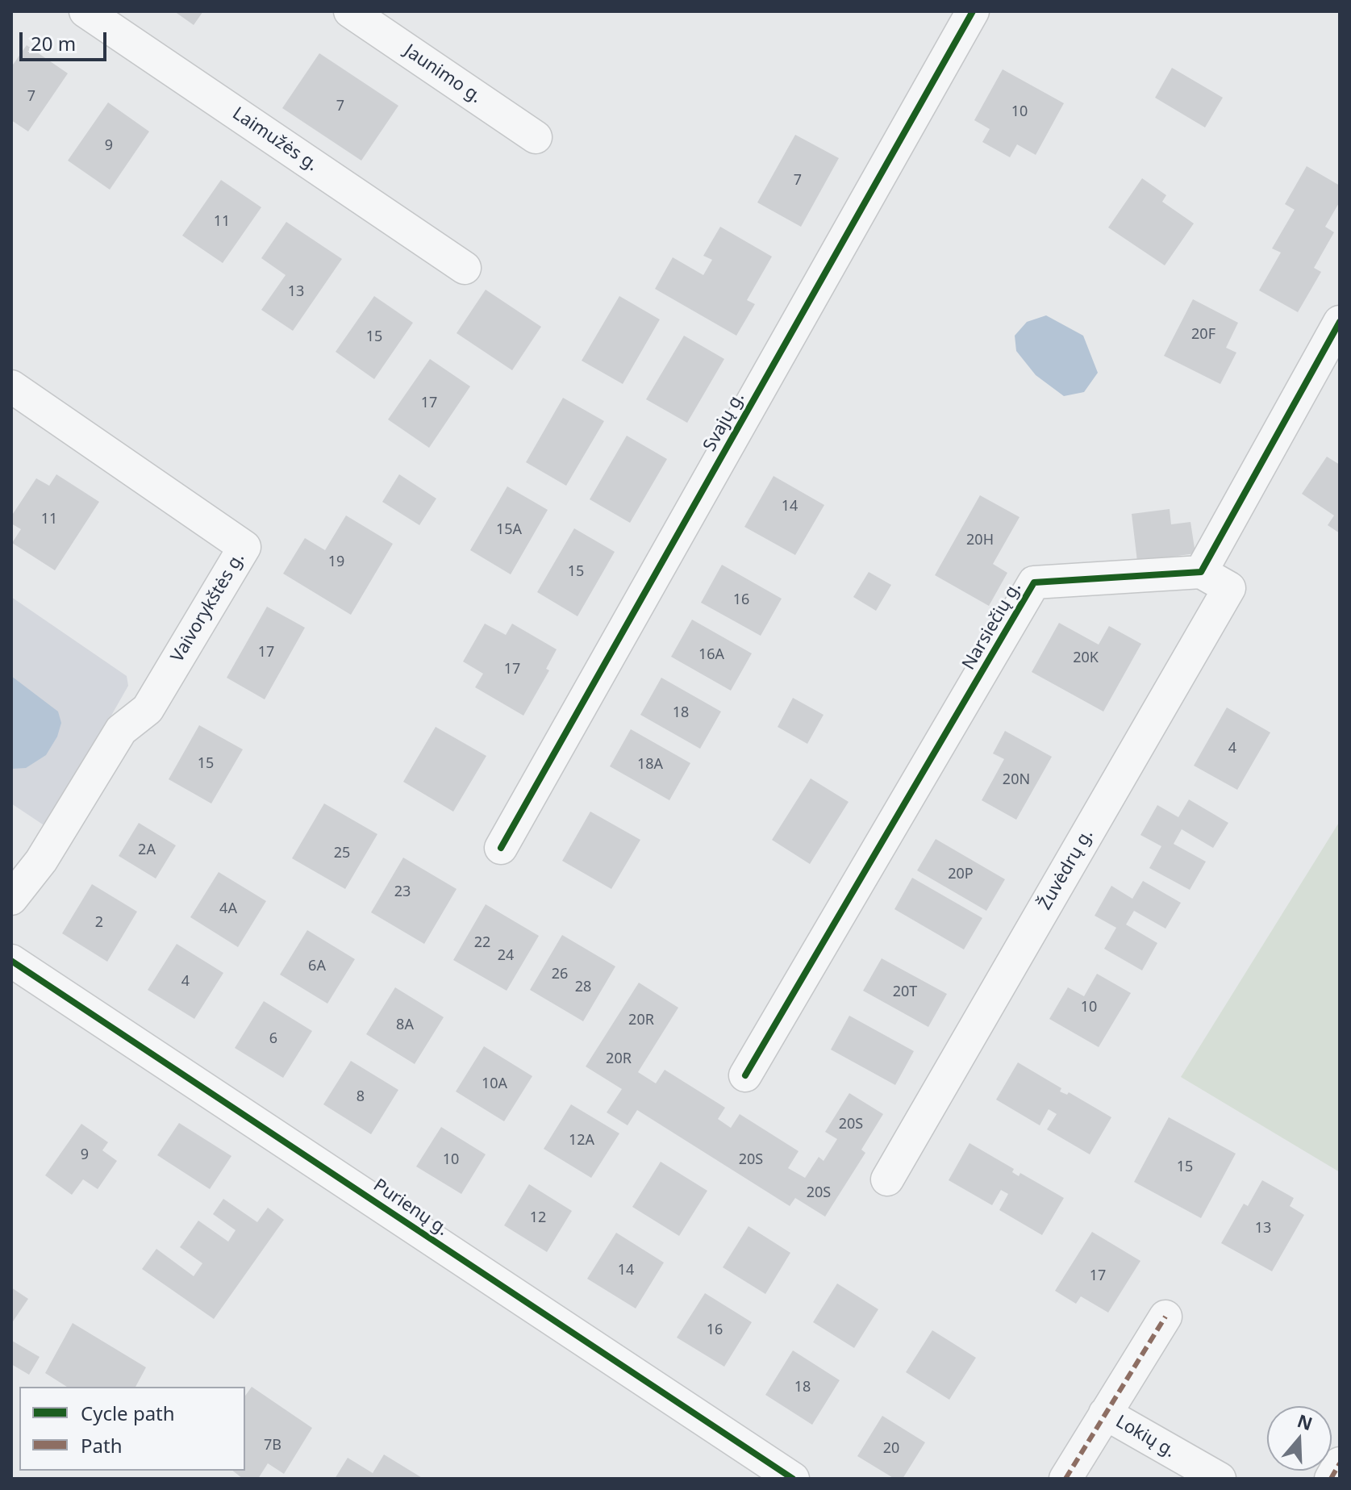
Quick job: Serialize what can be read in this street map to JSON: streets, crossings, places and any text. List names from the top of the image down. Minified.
{"streets":{"street":["Jaunimo g.","Laimužės g.","Svajų g.","Vaivorykštės g.","Narsiečių g.","Žuvėdrų g.","Purienų g.","Lokių g."]},"crossings":[["Narsiečių g.","Žuvėdrų g."]],"house_numbers":["7","7","10","9","7","11","13","20F","15","17","14","11","15A","20H","19","15","16","17","16A","20K","17","18","4","15","18A","20N","2A","25","20P","23","4A","2","22","24","6A","26","4","28","20T","10","20R","8A","6","20R","10A","8","20S","12A","9","10","20S","15","20S","12","13","14","17","16","18","7B","20"],"legend":["Cycle path","Path"],"scale_bar":"20 m","north":"top"}
